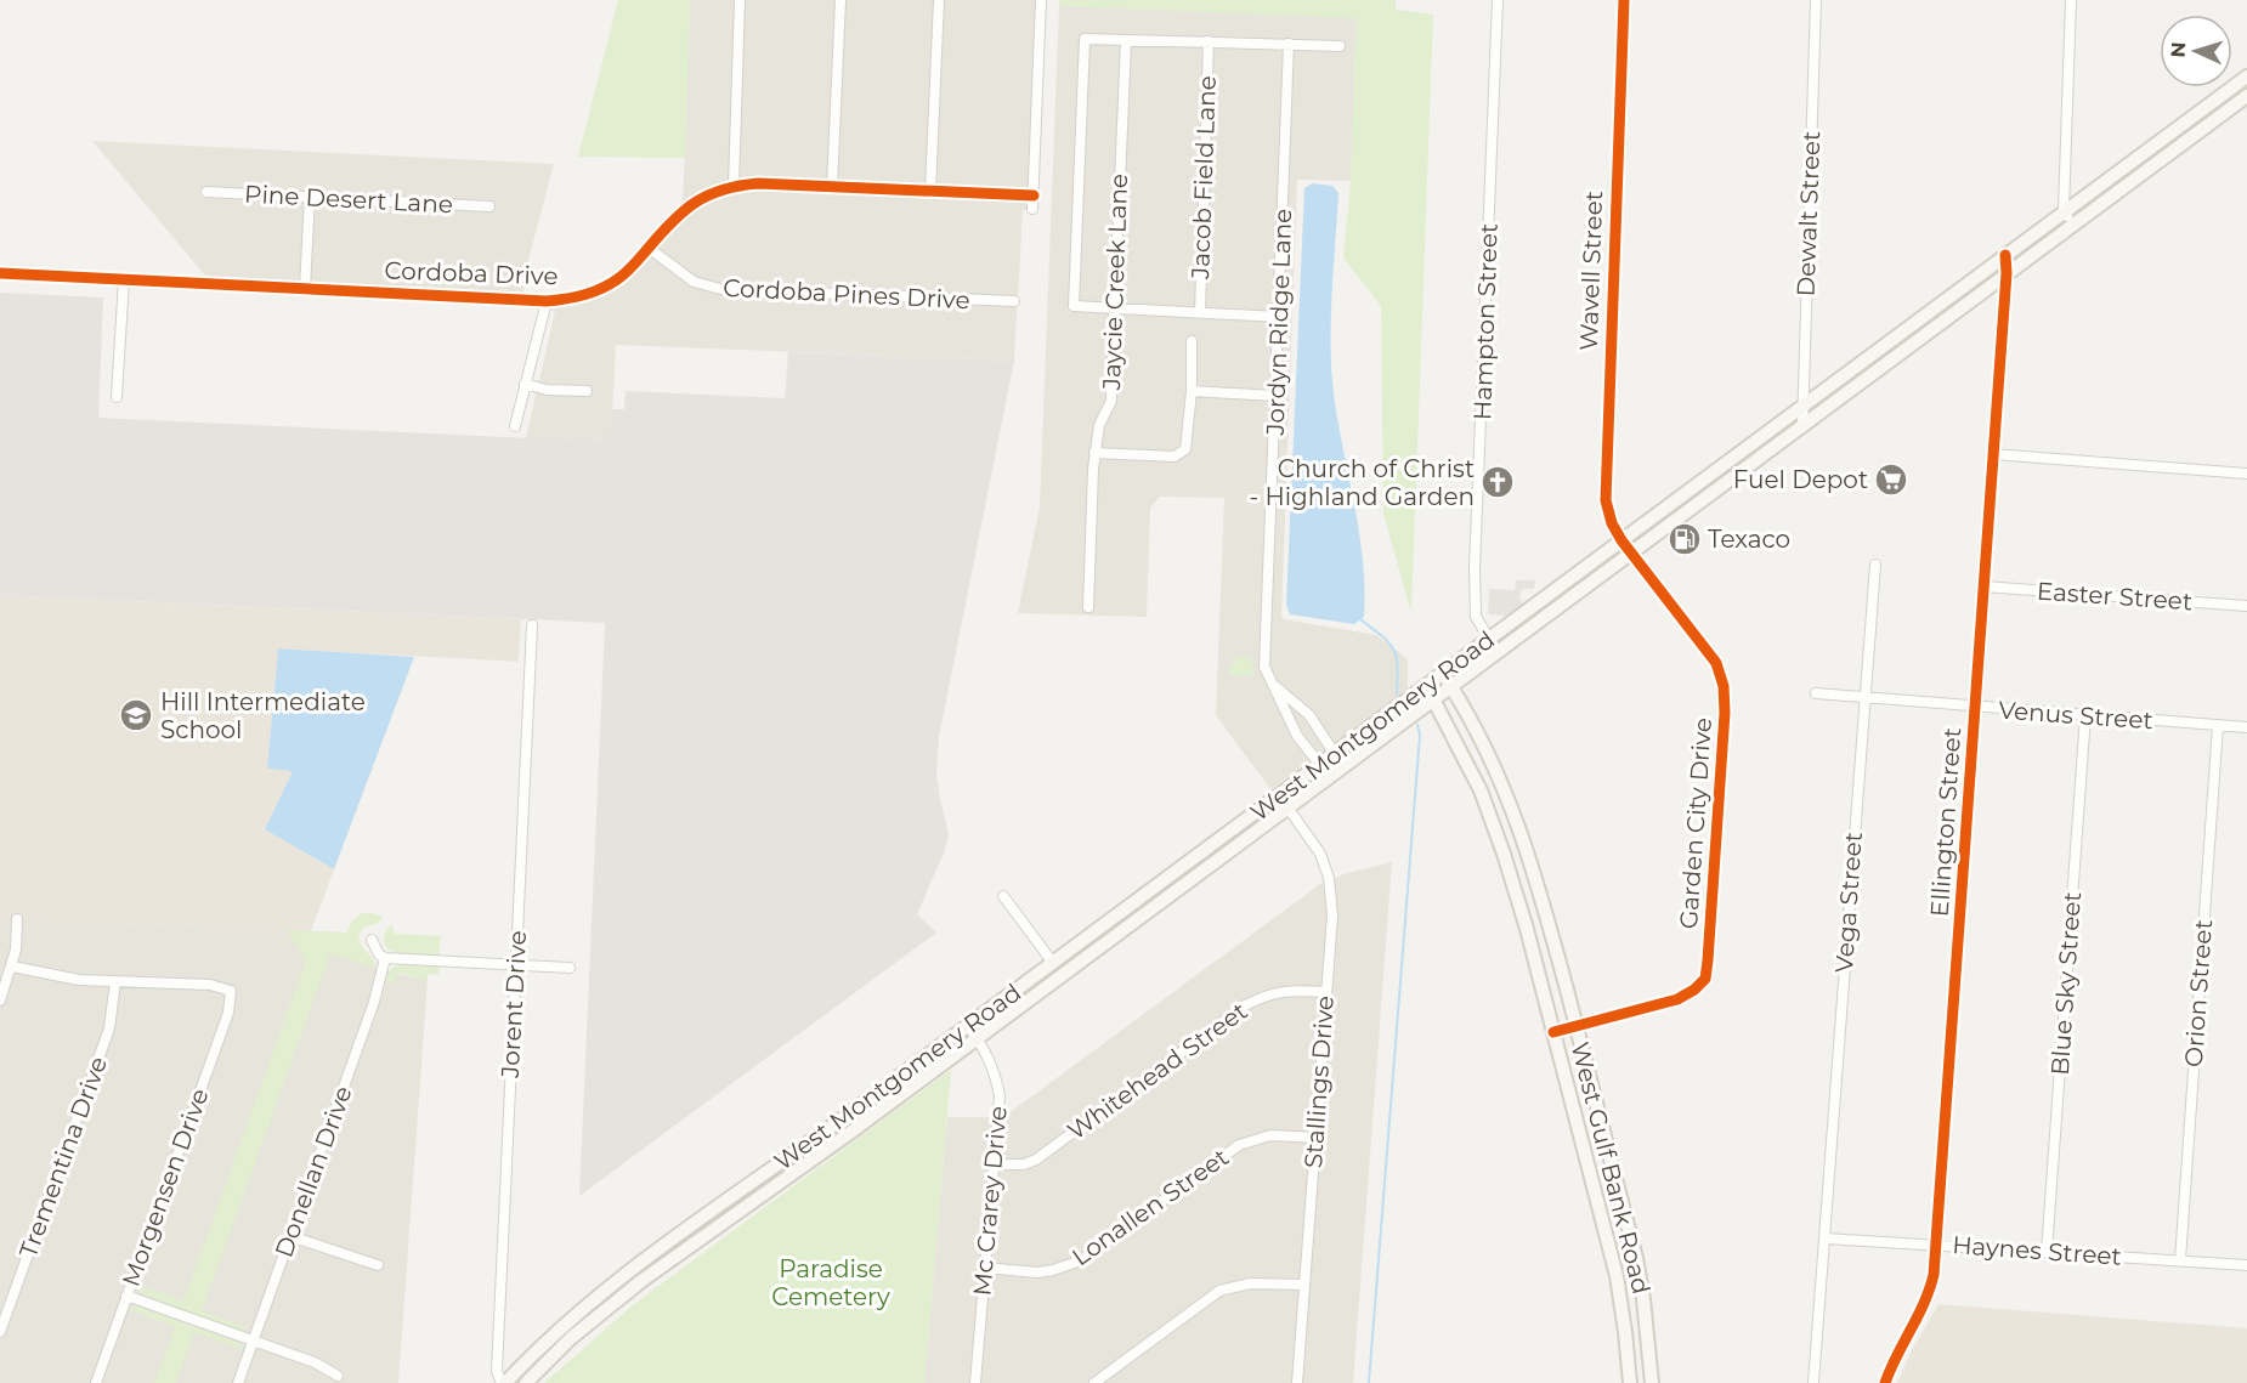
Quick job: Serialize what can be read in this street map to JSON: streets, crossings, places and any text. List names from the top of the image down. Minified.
{"streets":{"main road":["West Montgomery Road","West Gulf Bank Road"],"street":["Jacob Field Lane","Pine Desert Lane","Dewalt Street","Wavell Street","Cordoba Drive","Jaycie Creek Lane","Cordoba Pines Drive","Jordyn Ridge Lane","Hampton Street","Easter Street","Venus Street","Ellington Street","Garden City Drive","Vega Street","Blue Sky Street","Orion Street","Jorent Drive","Whitehead Street","Stallings Drive","Trementina Drive","Donellan Drive","Morgensen Drive","Mc Crarey Drive","Lonallen Street","Haynes Street"]},"crossings":[["Dewalt Street","West Montgomery Road"],["Wavell Street","West Montgomery Road"],["Wavell Street","Garden City Drive"],["Cordoba Drive","Cordoba Pines Drive"],["Jordyn Ridge Lane","West Montgomery Road"],["Hampton Street","West Montgomery Road"],["Easter Street","Ellington Street"],["Venus Street","Ellington Street"],["Venus Street","Vega Street"],["Venus Street","Blue Sky Street"],["Venus Street","Orion Street"],["West Montgomery Road","Ellington Street"],["West Montgomery Road","Garden City Drive"],["West Montgomery Road","Jorent Drive"],["West Montgomery Road","Stallings Drive"],["West Montgomery Road","West Gulf Bank Road"],["West Montgomery Road","Mc Crarey Drive"],["Ellington Street","Haynes Street"],["Garden City Drive","West Gulf Bank Road"],["Vega Street","Haynes Street"],["Blue Sky Street","Haynes Street"],["Orion Street","Haynes Street"],["Whitehead Street","Stallings Drive"],["Whitehead Street","Mc Crarey Drive"],["Stallings Drive","Lonallen Street"],["Trementina Drive","Morgensen Drive"],["Mc Crarey Drive","Lonallen Street"]],"parks":["Paradise Cemetery"],"places":{"supermarket":["Fuel Depot"],"church":["Church of Christ - Highland Garden"],"fuel station":["Texaco"],"school or university":["Hill Intermediate School"]},"north":"left"}
